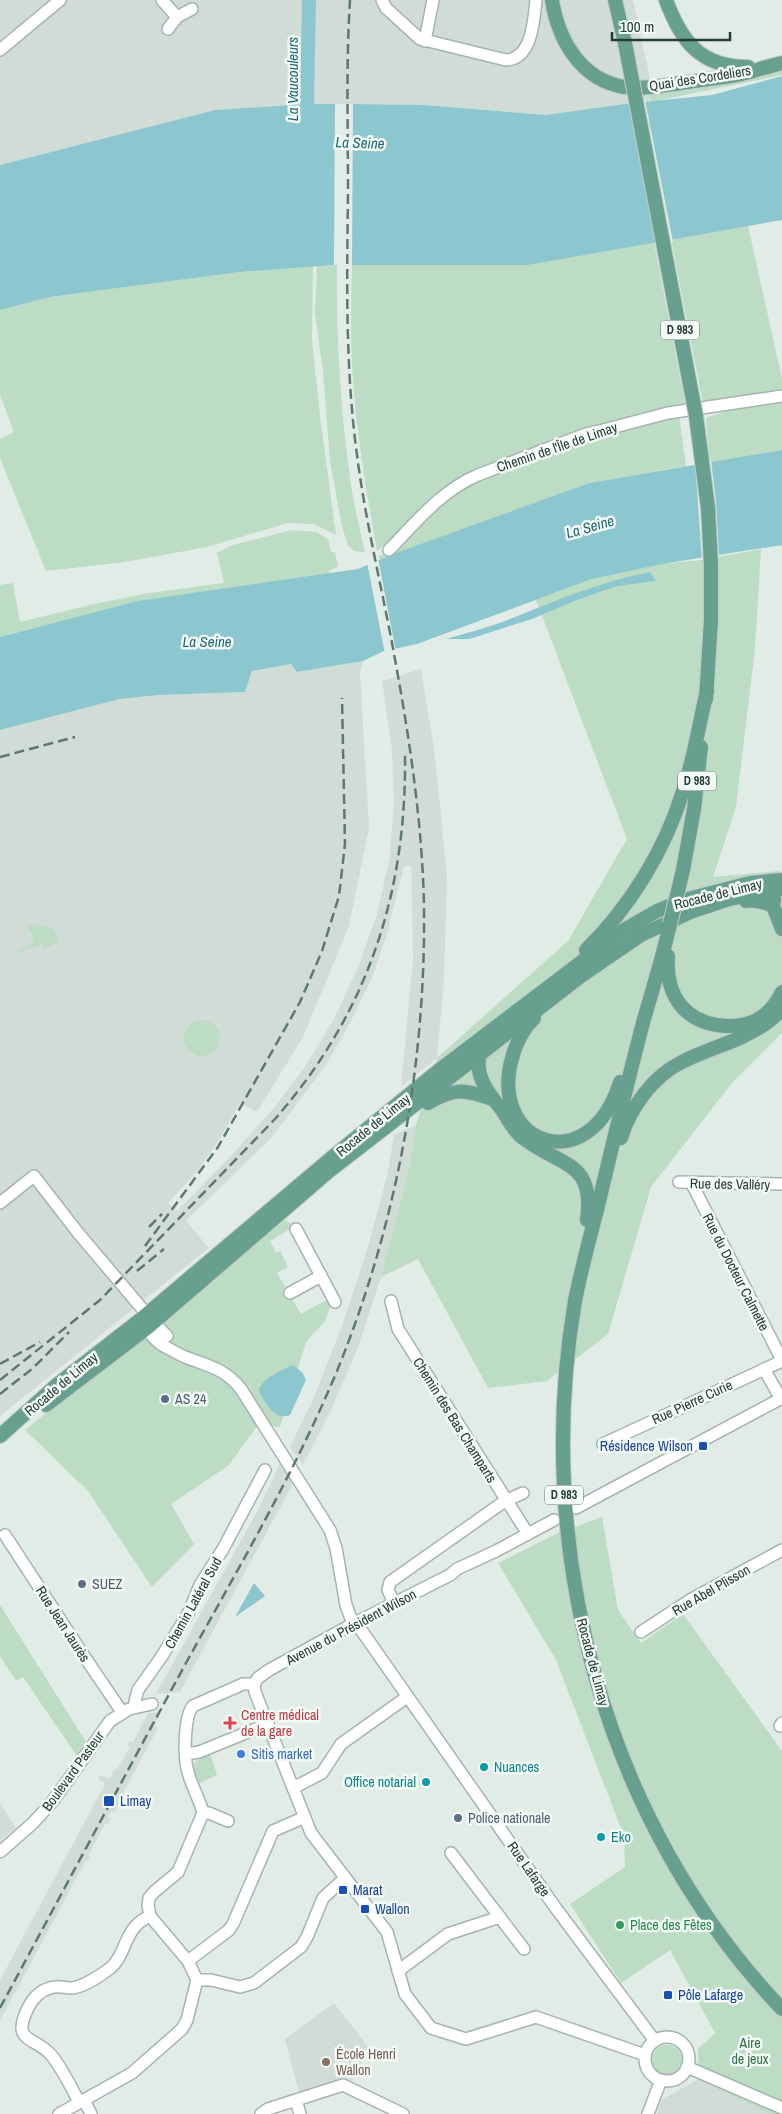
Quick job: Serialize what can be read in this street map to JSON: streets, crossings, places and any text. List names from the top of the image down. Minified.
{"streets":{"main road":["Quai des Cordeliers","D 983","Rocade de Limay"],"street":["Chemin de l'Île de Limay","Rue des Valléry","Rue du Docteur Calmette","Rue Pierre Curie","Chemin des Bas Champarts","Rue Abel Plisson","Chemin Latéral Sud","Rue Jean Jaurès","Avenue du Président Wilson","Boulevard Pasteur","Rue Lafarge"]},"crossings":[["D 983","Rocade de Limay"],["Rue des Valléry","Rue du Docteur Calmette"],["Rue du Docteur Calmette","Rue Pierre Curie"],["Chemin des Bas Champarts","Avenue du Président Wilson"],["Chemin Latéral Sud","Boulevard Pasteur"],["Rue Jean Jaurès","Boulevard Pasteur"],["Avenue du Président Wilson","Rue Lafarge"]],"water":["La Vaucouleurs","La Seine"],"parks":["Aire de jeux"],"places":{"other":["AS 24","SUEZ","Sitis market","Nuances","Office notarial","Police nationale","Eko","Place des Fêtes","École Henri Wallon"],"transit":["Résidence Wilson","Limay","Marat","Wallon","Pôle Lafarge"],"health":["Centre médical de la gare"]},"scale_bar":"100 m"}
